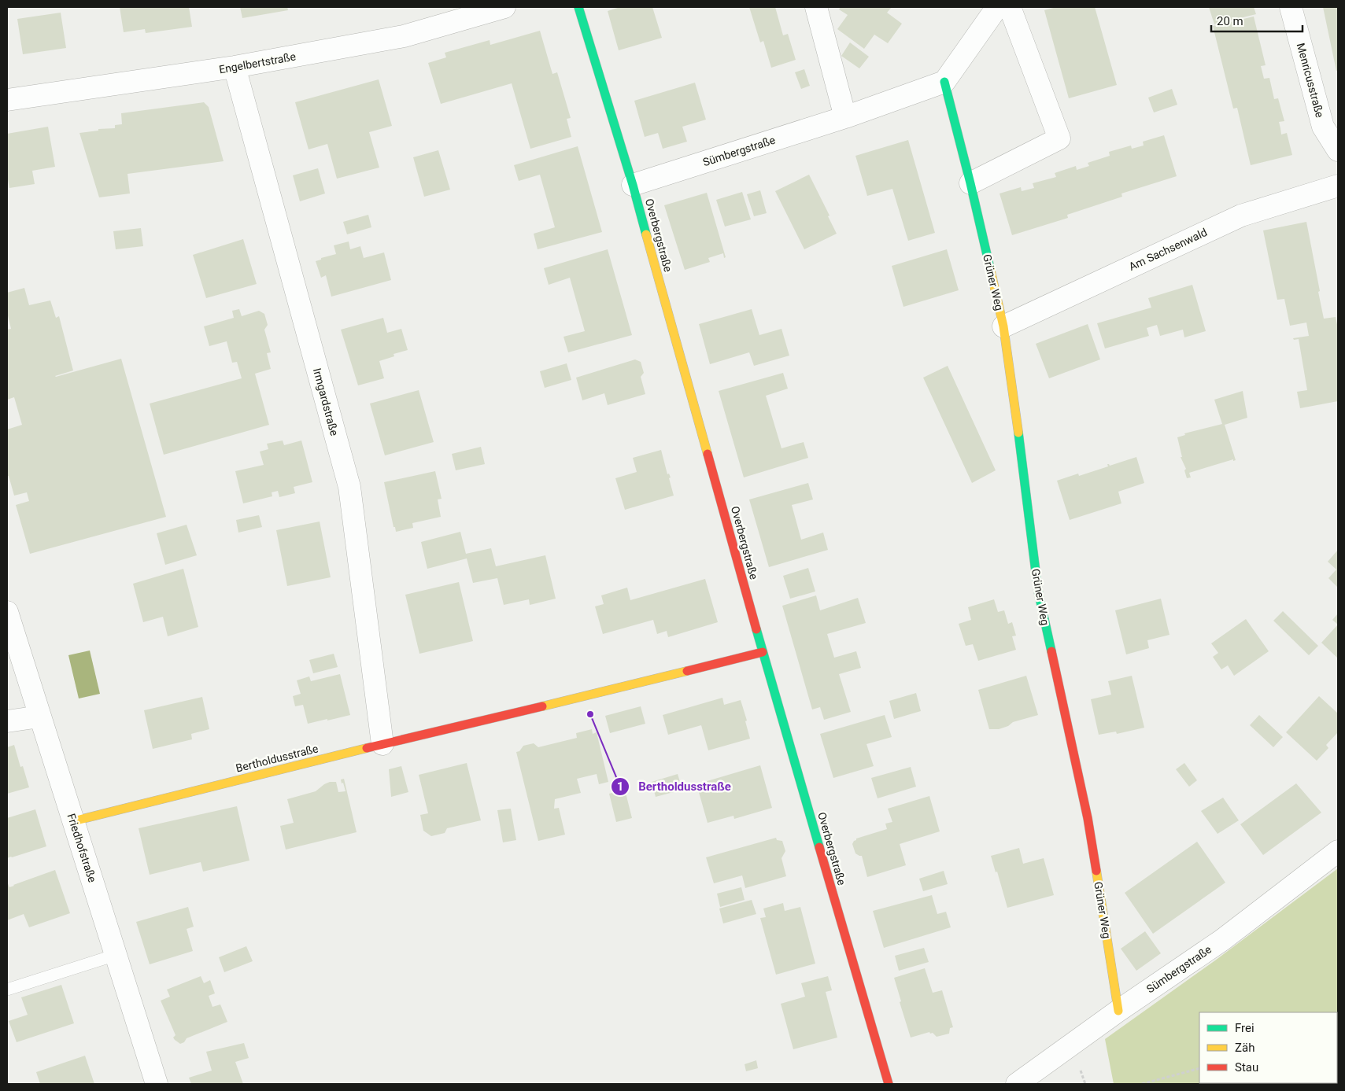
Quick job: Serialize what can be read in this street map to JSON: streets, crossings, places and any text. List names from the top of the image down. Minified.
{"streets":{"street":["Engelbertstraße","Menricusstraße","Sümbergstraße","Overbergstraße","Am Sachsenwald","Grüner Weg","Irmgardstraße","Bertholdusstraße","Friedhofstraße"]},"crossings":[["Engelbertstraße","Irmgardstraße"],["Sümbergstraße","Overbergstraße"],["Sümbergstraße","Grüner Weg"],["Overbergstraße","Bertholdusstraße"],["Am Sachsenwald","Grüner Weg"],["Irmgardstraße","Bertholdusstraße"],["Bertholdusstraße","Friedhofstraße"]],"places":["Bertholdusstraße"],"legend":["Frei","Zäh","Stau"],"scale_bar":"20 m"}
